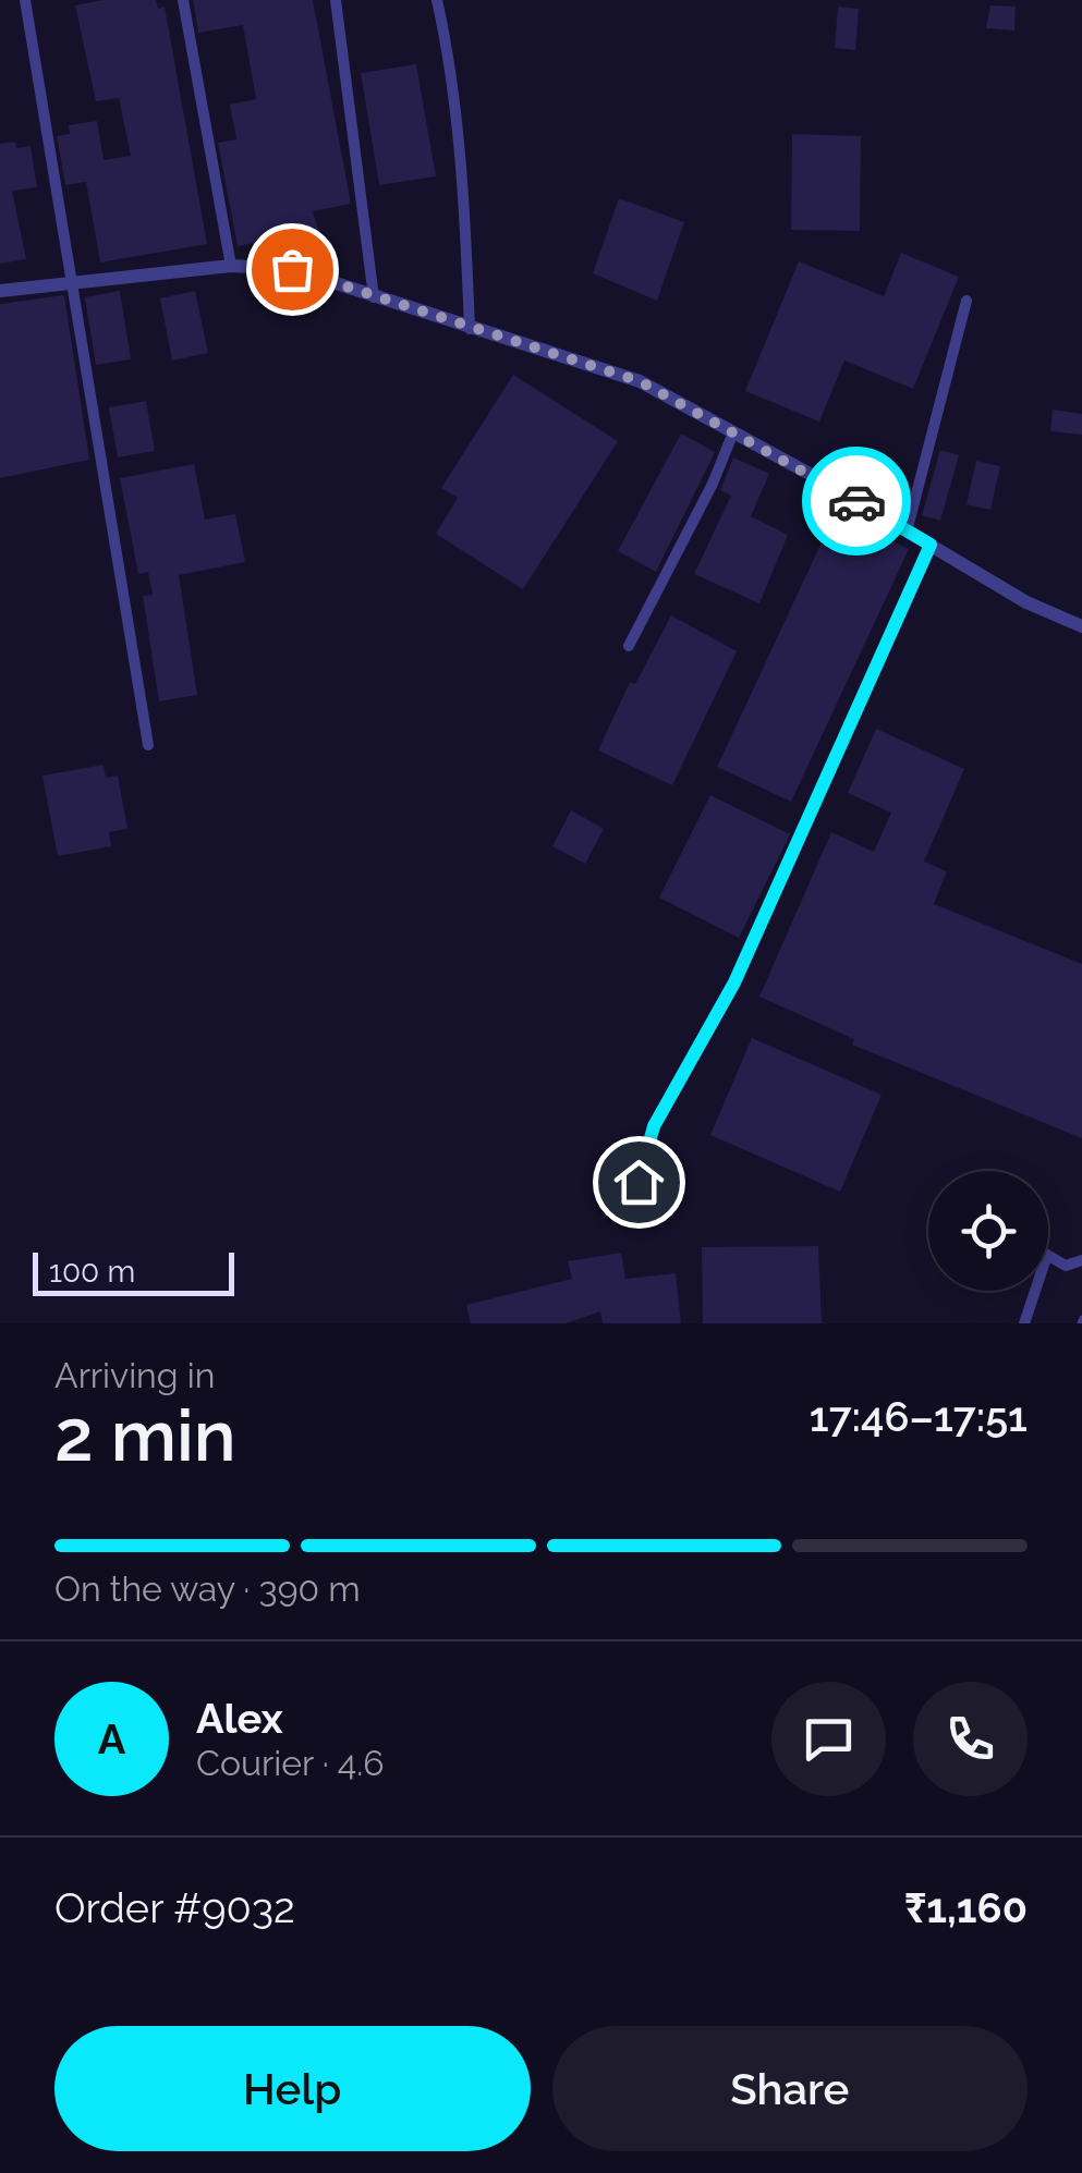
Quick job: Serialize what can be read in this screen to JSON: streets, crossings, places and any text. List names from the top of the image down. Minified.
{"scale_bar":"100 m","page":{"scale":"100 m","heading":["2 min","Arriving in","17:46–17:51"],"panel":["Alex","Courier · 4.6","Order #9032","₹1,160"],"bar":"On the way · 390 m","round":"A","buttons":["Help","Share"]}}
